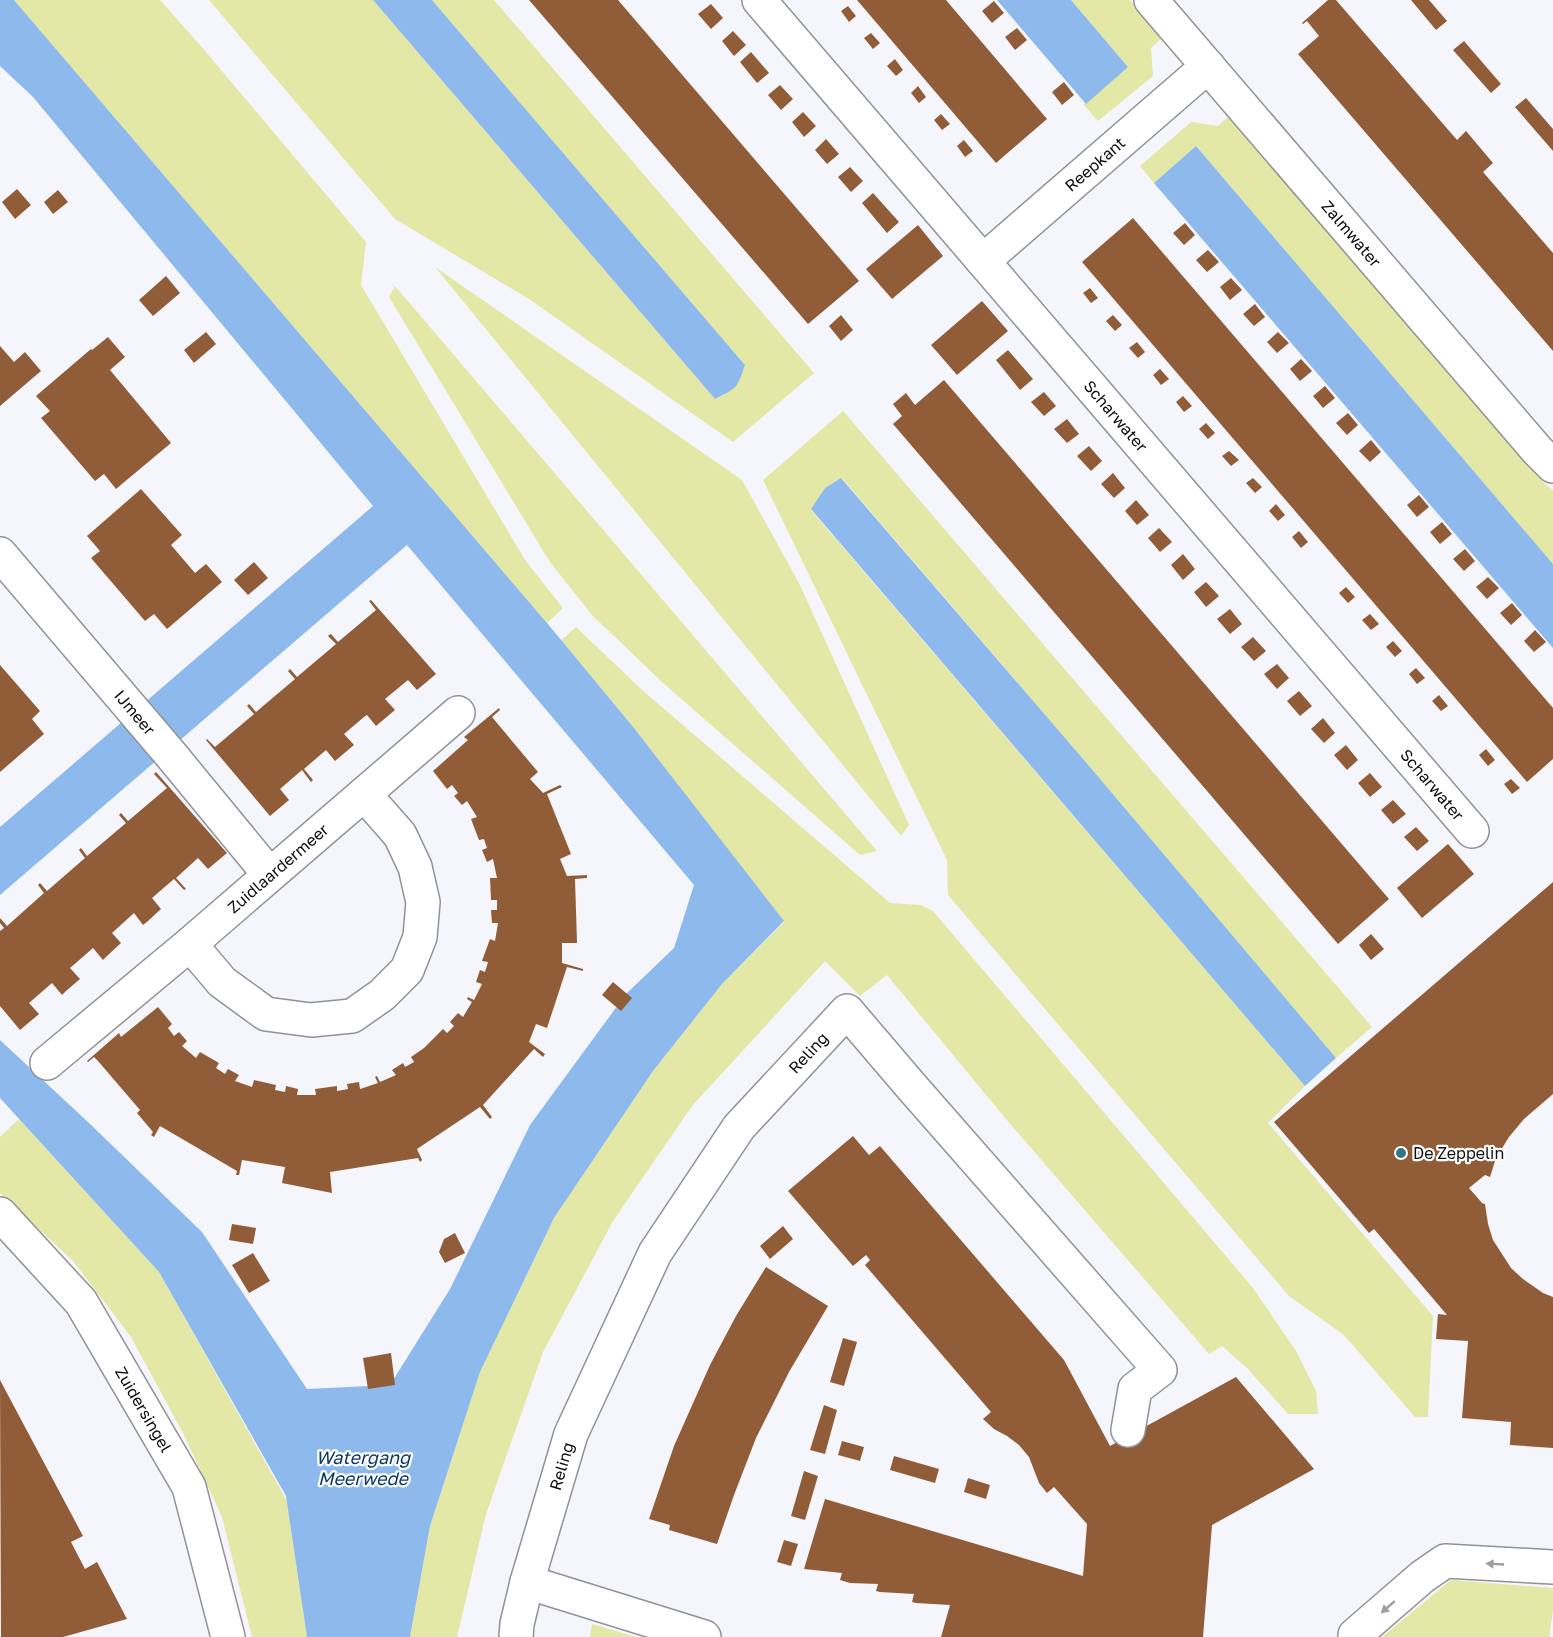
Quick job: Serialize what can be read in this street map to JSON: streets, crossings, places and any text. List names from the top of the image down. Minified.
{"streets":{"street":["Reepkant","Zalmwater","Scharwater","IJmeer","Zuidlaardermeer","Reling","Zuidersingel"]},"crossings":[["Reepkant","Zalmwater"],["Reepkant","Scharwater"],["IJmeer","Zuidlaardermeer"]],"water":["Watergang Meerwede"],"places":["De Zeppelin"]}
